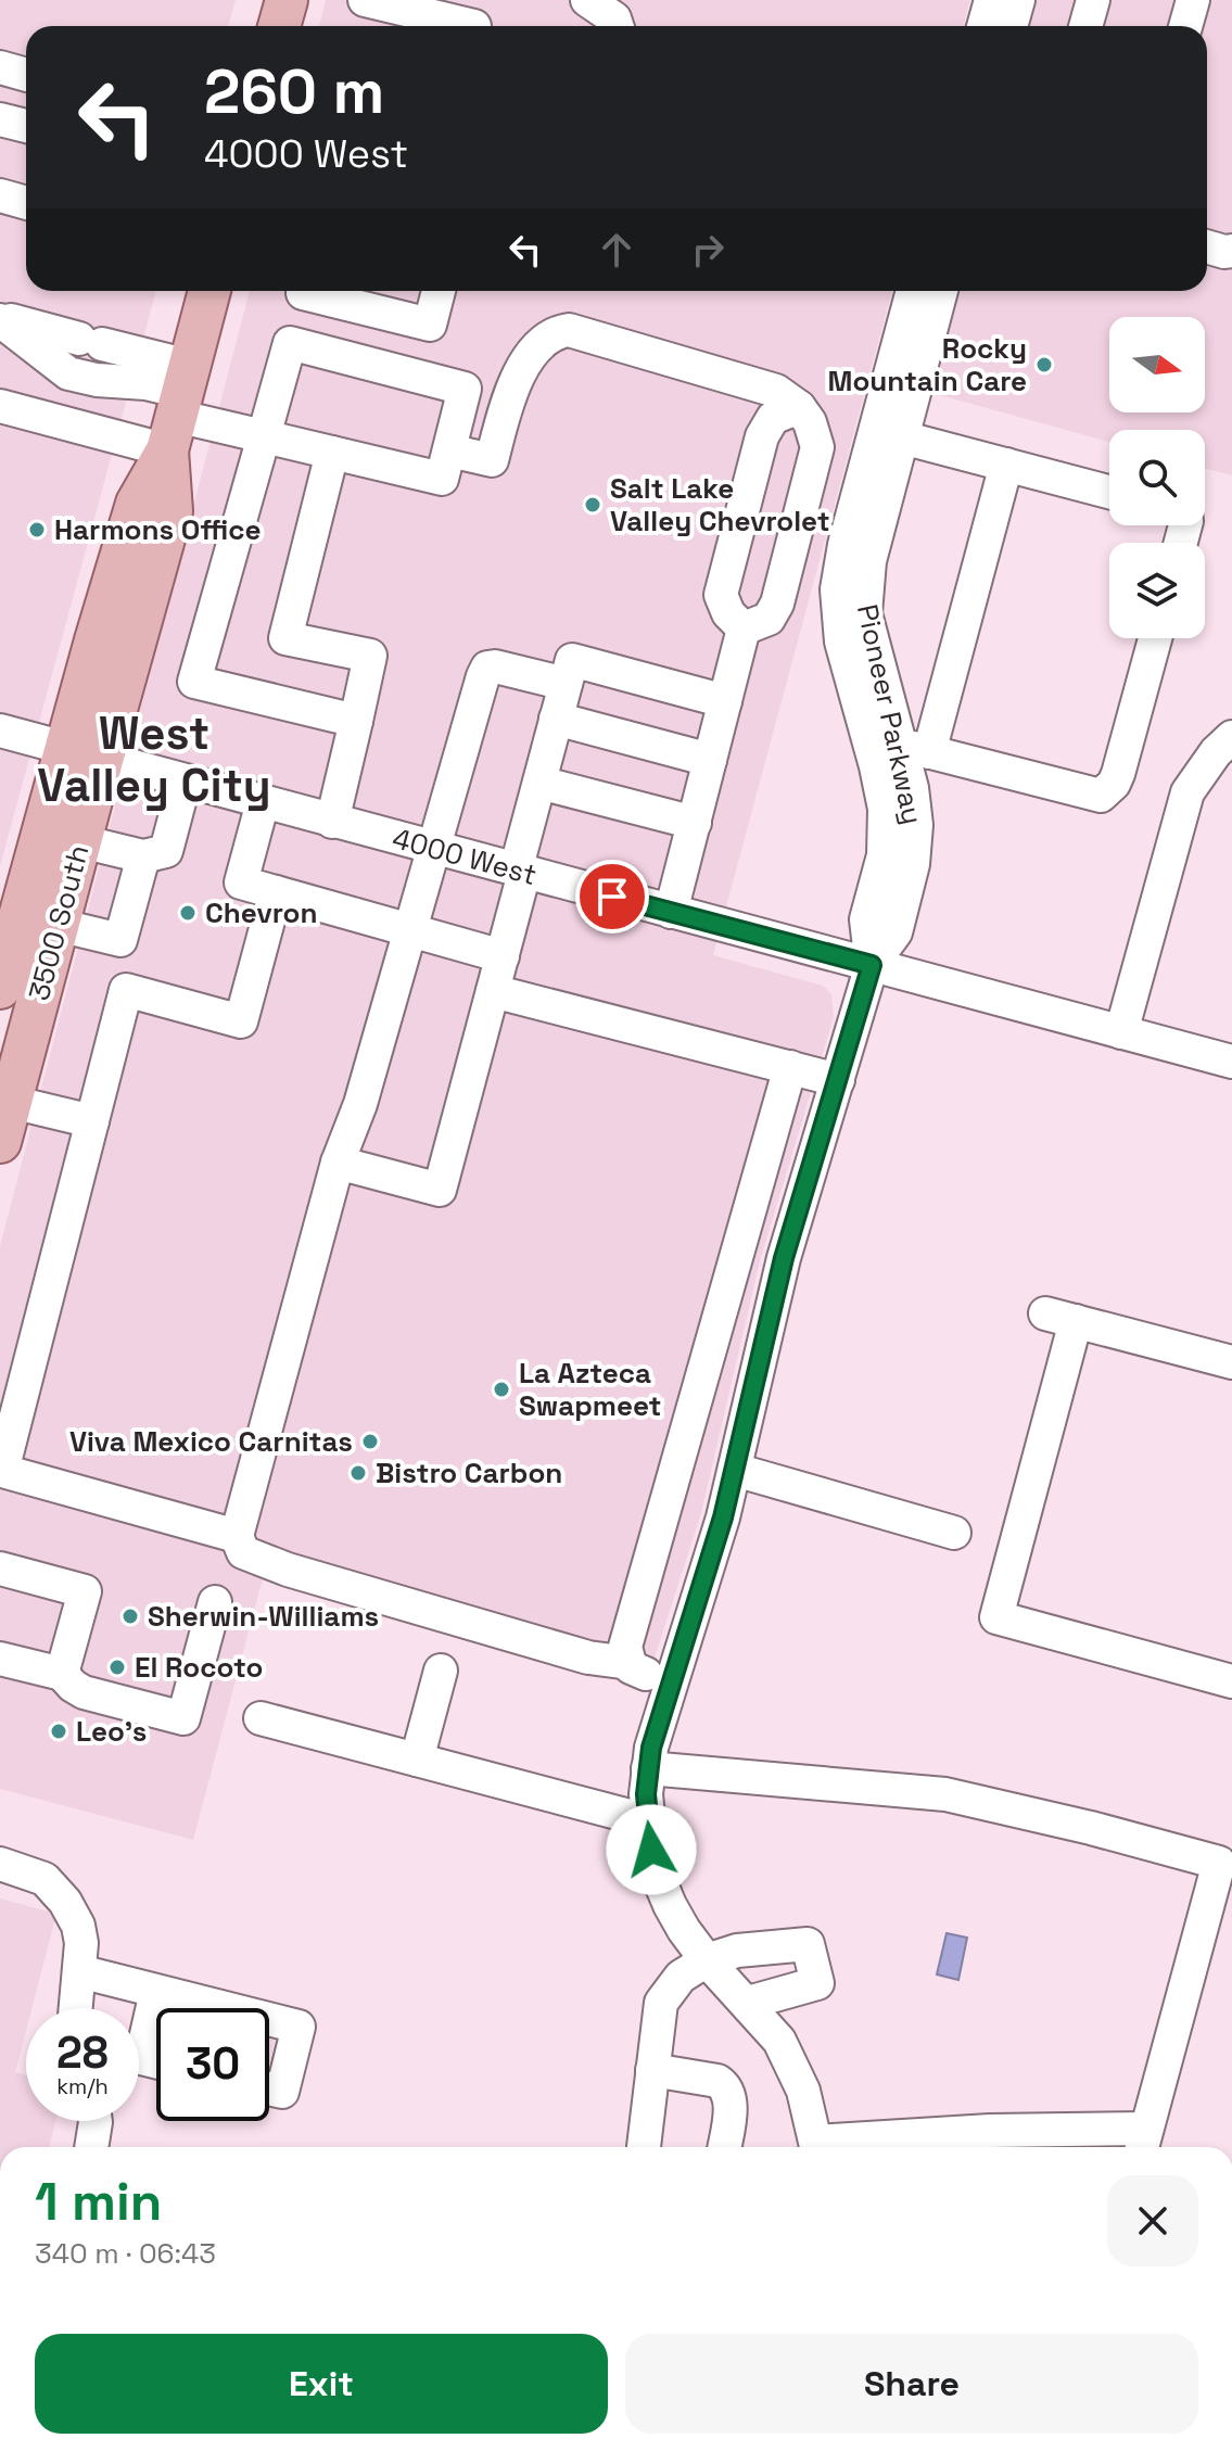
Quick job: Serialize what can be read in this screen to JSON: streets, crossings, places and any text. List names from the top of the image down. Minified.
{"streets":{"main road":["3500 South"],"street":["Pioneer Parkway","4000 West"]},"crossings":[["Pioneer Parkway","4000 West"],["4000 West","3500 South"]],"districts":["West Valley City"],"places":["Rocky Mountain Care","Salt Lake Valley Chevrolet","Harmons Office","Chevron","La Azteca Swapmeet","Viva Mexico Carnitas","Bistro Carbon","Sherwin-Williams","El Rocoto","Leo's"],"north":"right","page":{"turn":["260 m","4000 West"],"speed":"28 km/h","limit":"30","heading":["1 min","340 m · 06:43"],"buttons":["Exit","Share"]}}
